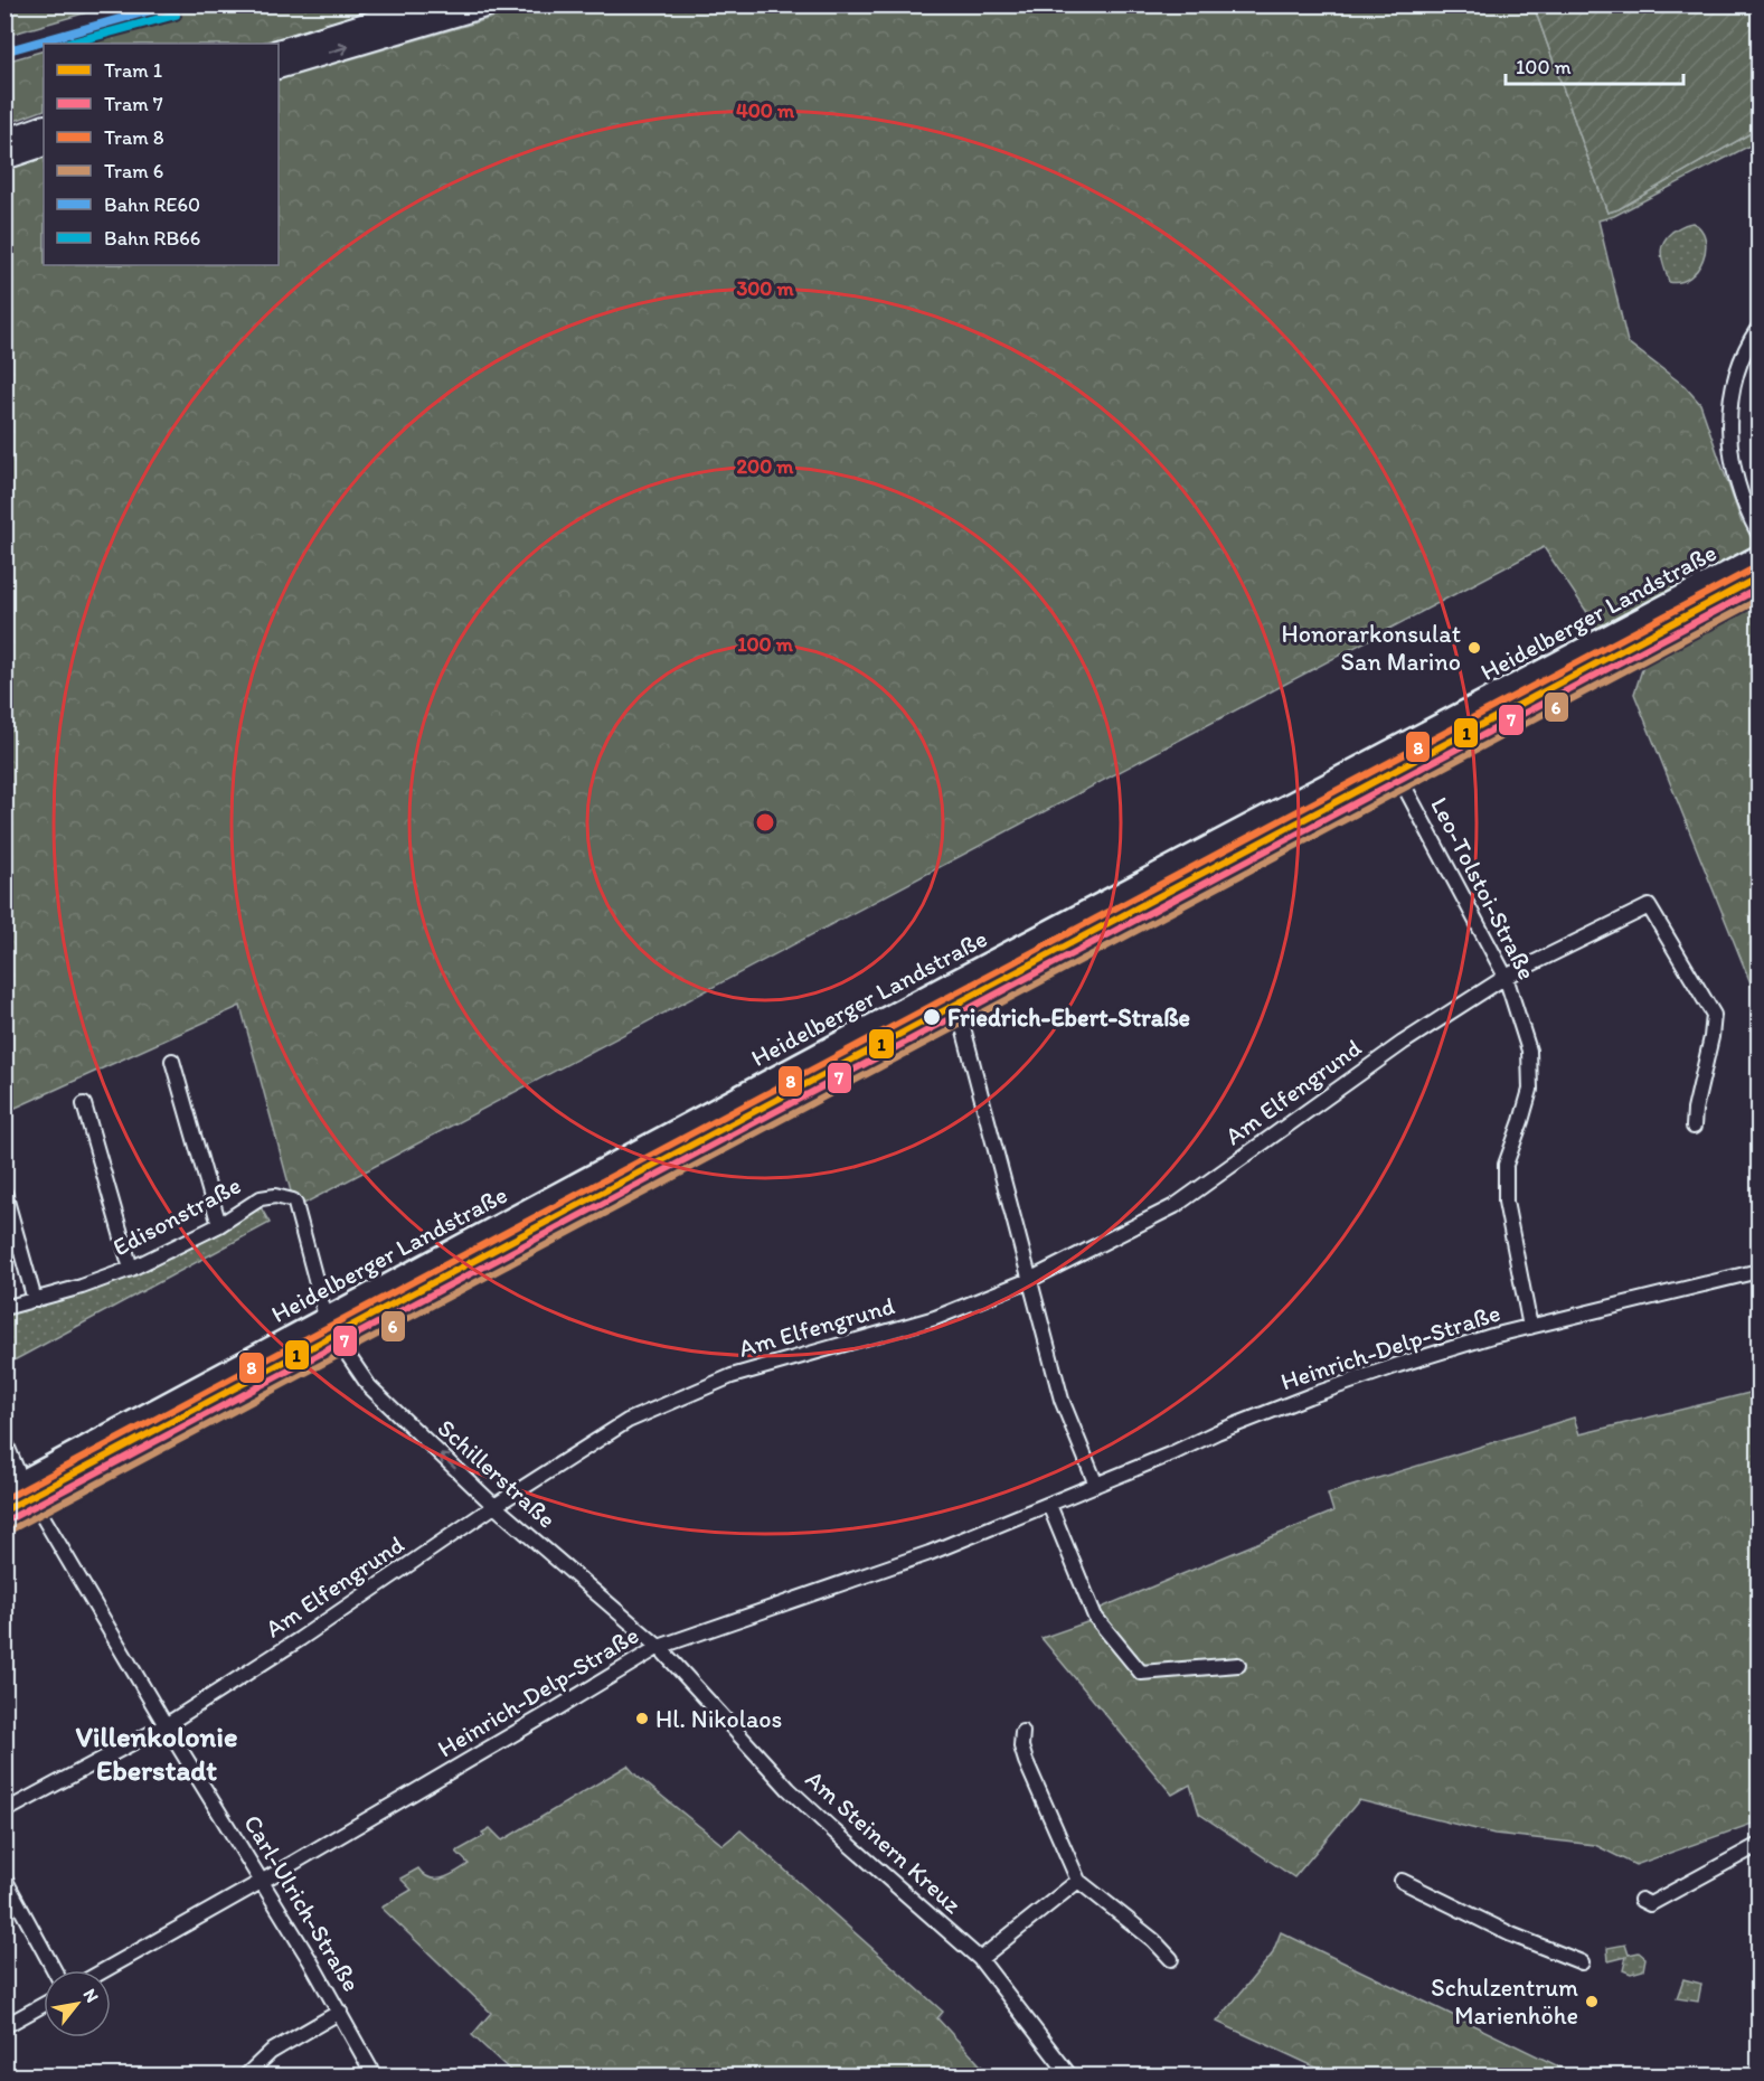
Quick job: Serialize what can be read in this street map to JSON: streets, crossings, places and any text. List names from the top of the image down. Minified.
{"streets":{"street":["Heidelberger Landstraße","Leo-Tolstoi-Straße","Am Elfengrund","Edisonstraße","Heinrich-Delp-Straße","Schillerstraße","Am Steinern Kreuz","Carl-Ulrich-Straße"]},"crossings":[["Heidelberger Landstraße","Edisonstraße"],["Heidelberger Landstraße","Schillerstraße"],["Heidelberger Landstraße","Carl-Ulrich-Straße"],["Leo-Tolstoi-Straße","Am Elfengrund"],["Leo-Tolstoi-Straße","Heinrich-Delp-Straße"],["Am Elfengrund","Schillerstraße"],["Am Elfengrund","Carl-Ulrich-Straße"],["Edisonstraße","Schillerstraße"],["Heinrich-Delp-Straße","Schillerstraße"],["Heinrich-Delp-Straße","Am Steinern Kreuz"],["Heinrich-Delp-Straße","Carl-Ulrich-Straße"],["Schillerstraße","Am Steinern Kreuz"]],"one_way":["Schillerstraße"],"districts":["Villenkolonie Eberstadt"],"places":["Honorarkonsulat San Marino","Friedrich-Ebert-Straße","Hl. Nikolaos","Schulzentrum Marienhöhe"],"lines":["rail line RE60","rail line RB66","tram line 8","tram line 1","tram line 7","tram line 6"],"legend":["Tram 1","Tram 7","Tram 8","Tram 6","Bahn RE60","Bahn RB66"],"scale_bar":"100 m","north":"top right","rings":["400 m","300 m","200 m","100 m"]}
